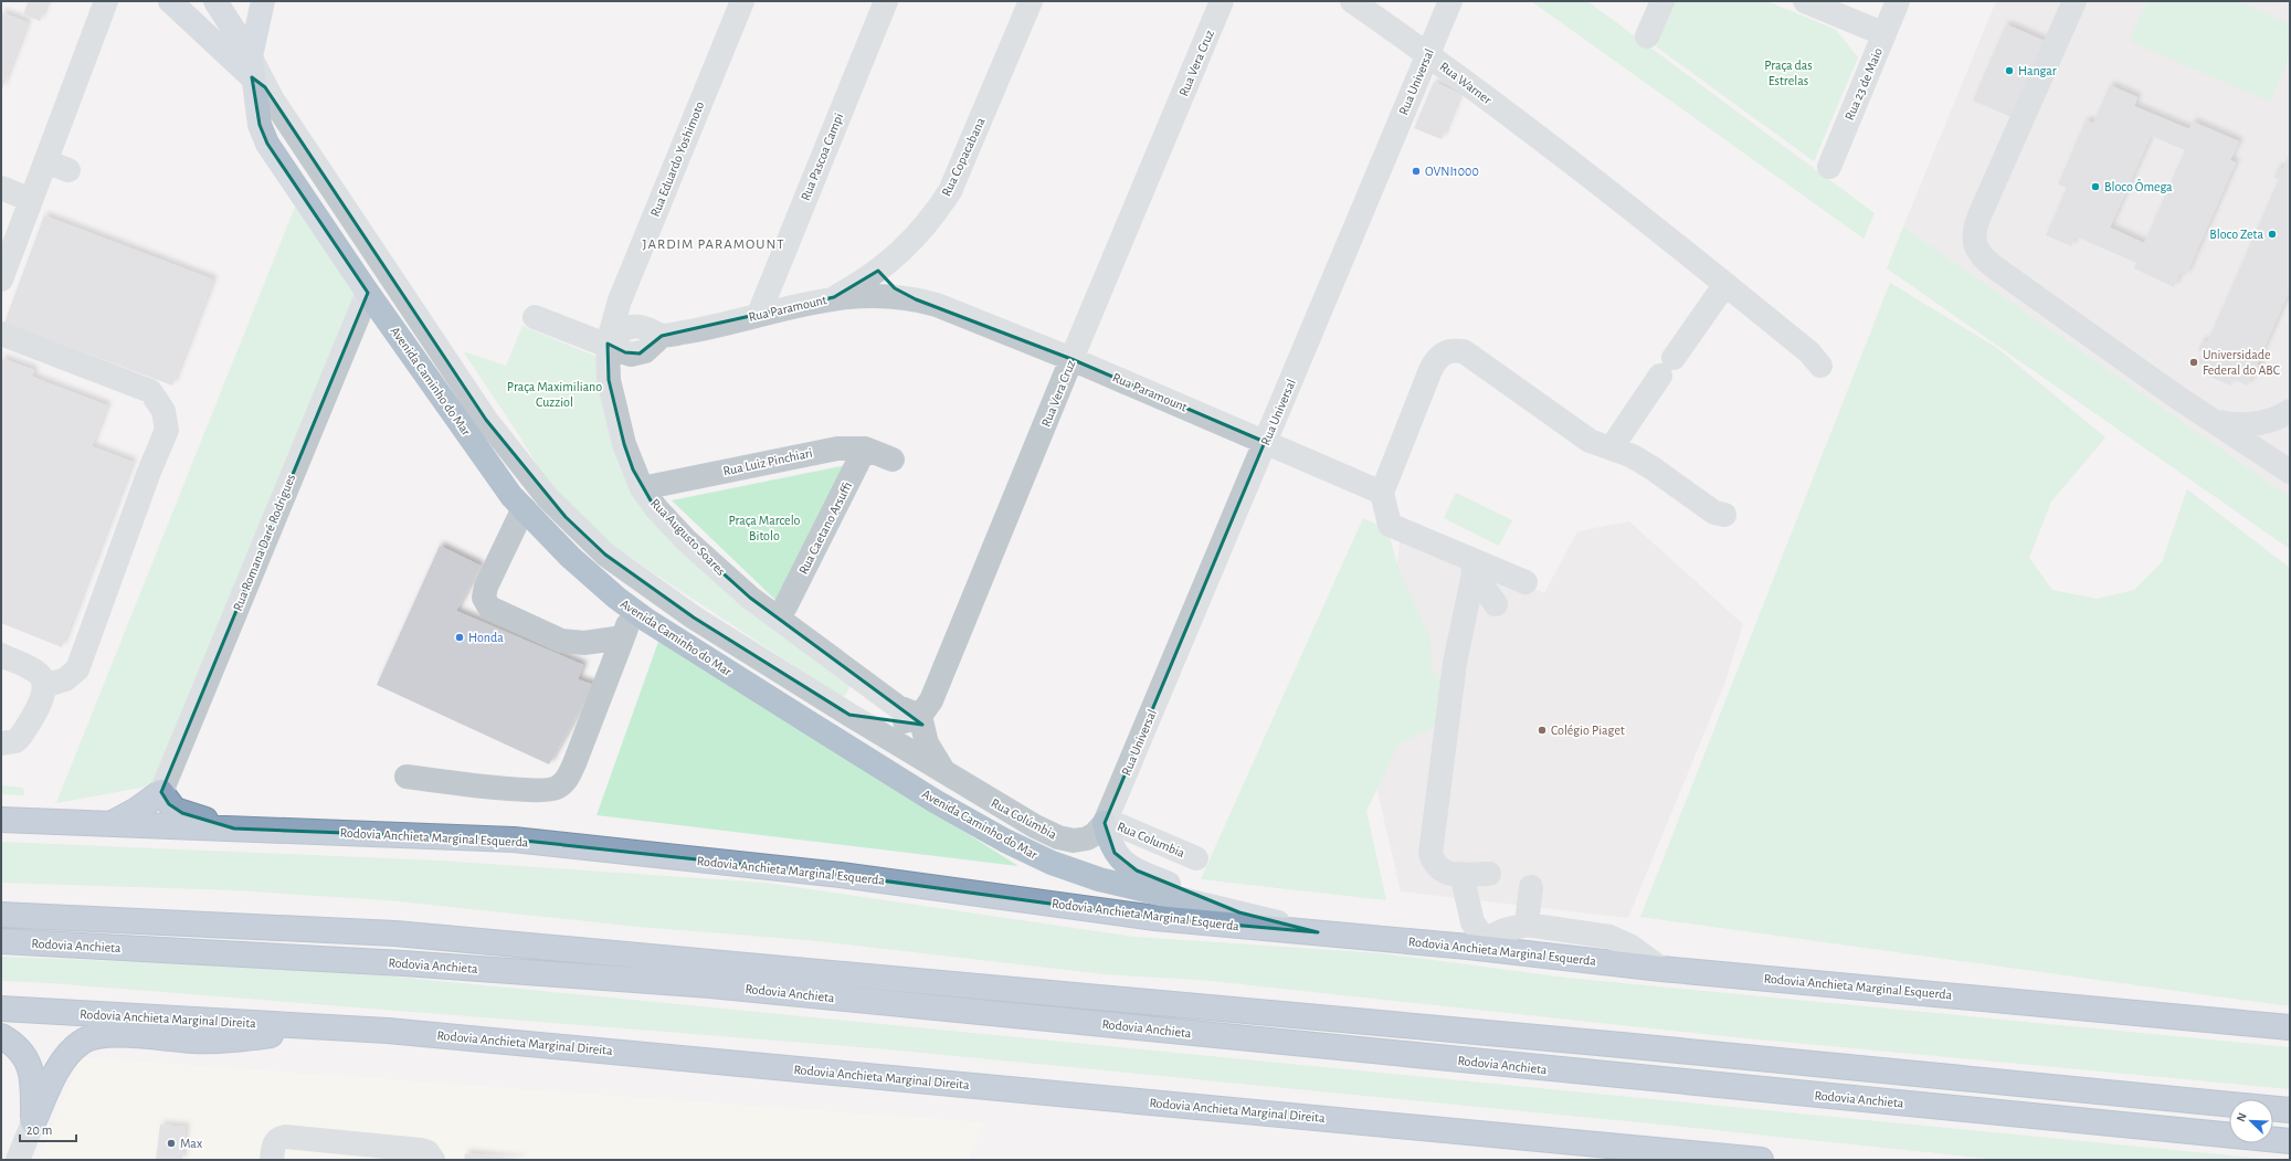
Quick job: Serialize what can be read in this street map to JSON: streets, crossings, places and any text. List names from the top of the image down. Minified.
{"streets":{"highway":["Rodovia Anchieta Marginal Esquerda","Rodovia Anchieta","Rodovia Anchieta Marginal Direita"],"main road":["Avenida Caminho do Mar"],"street":["Rua Vera Cruz","Rua Universal","Rua Warner","Rua 23 de Maio","Rua Pascoa Campi","Rua Copacabana","Rua Eduardo Yoshimoto","Rua Paramount","Rua Luiz Pinchiari","Rua Caetano Arsuffi","Rua Augusto Soares","Rua Romana Daré Rodrigues","Rua Colúmbia","Rua Columbia"]},"crossings":[["Rua Vera Cruz","Rua Paramount"],["Rua Vera Cruz","Rua Augusto Soares"],["Rua Vera Cruz","Rua Colúmbia"],["Rua Universal","Rua Warner"],["Rua Universal","Rua Paramount"],["Rua Universal","Rua Colúmbia"],["Rua Universal","Rua Columbia"],["Rua Pascoa Campi","Rua Paramount"],["Rua Copacabana","Rua Paramount"],["Rua Eduardo Yoshimoto","Rua Paramount"],["Rua Eduardo Yoshimoto","Rua Augusto Soares"],["Rua Paramount","Rua Augusto Soares"],["Avenida Caminho do Mar","Rua Romana Daré Rodrigues"],["Avenida Caminho do Mar","Rua Colúmbia"],["Avenida Caminho do Mar","Rodovia Anchieta Marginal Esquerda"],["Rua Luiz Pinchiari","Rua Caetano Arsuffi"],["Rua Luiz Pinchiari","Rua Augusto Soares"],["Rua Augusto Soares","Rua Colúmbia"],["Rua Colúmbia","Rua Columbia"]],"districts":["JARDIM PARAMOUNT"],"parks":["Praça das Estrelas","Praça Maximiliano Cuzziol","Praça Marcelo Bitolo"],"places":["Hangar","OVNI1000","Bloco Ômega","Bloco Zeta","Universidade Federal do ABC","Honda","Colégio Piaget","Max"],"scale_bar":"20 m","north":"top left"}
